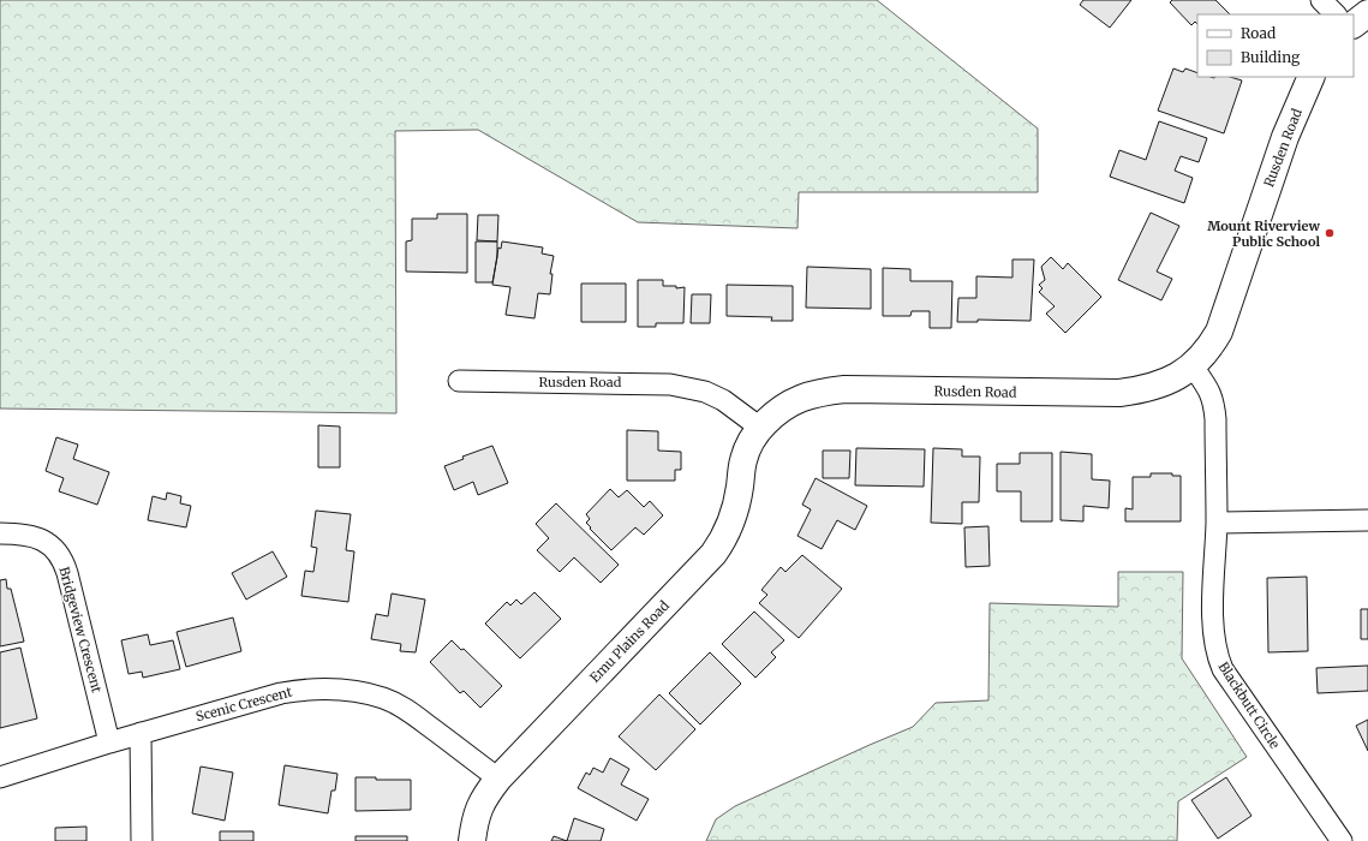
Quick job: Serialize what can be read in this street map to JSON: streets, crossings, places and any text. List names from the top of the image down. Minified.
{"streets":{"street":["Rusden Road","Bridgeview Crescent","Emu Plains Road","Scenic Crescent","Blackbutt Circle"]},"crossings":[["Rusden Road","Emu Plains Road"],["Rusden Road","Blackbutt Circle"],["Bridgeview Crescent","Scenic Crescent"],["Emu Plains Road","Scenic Crescent"]],"places":["Mount Riverview Public School"],"legend":["Road","Building"]}
